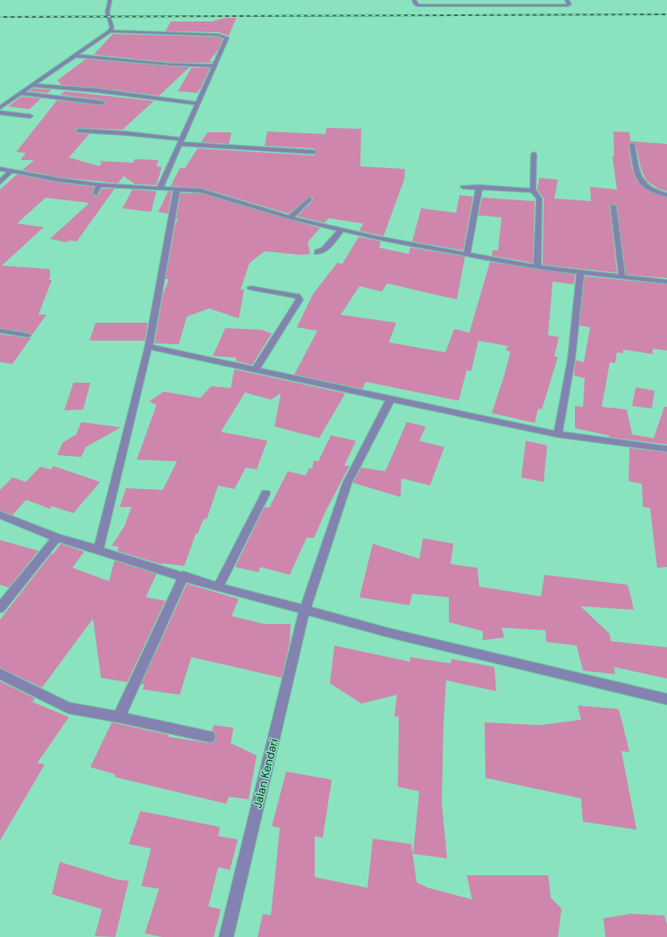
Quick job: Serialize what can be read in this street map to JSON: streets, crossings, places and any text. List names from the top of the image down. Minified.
{"streets":{"street":["Jalan Kendari"]}}
